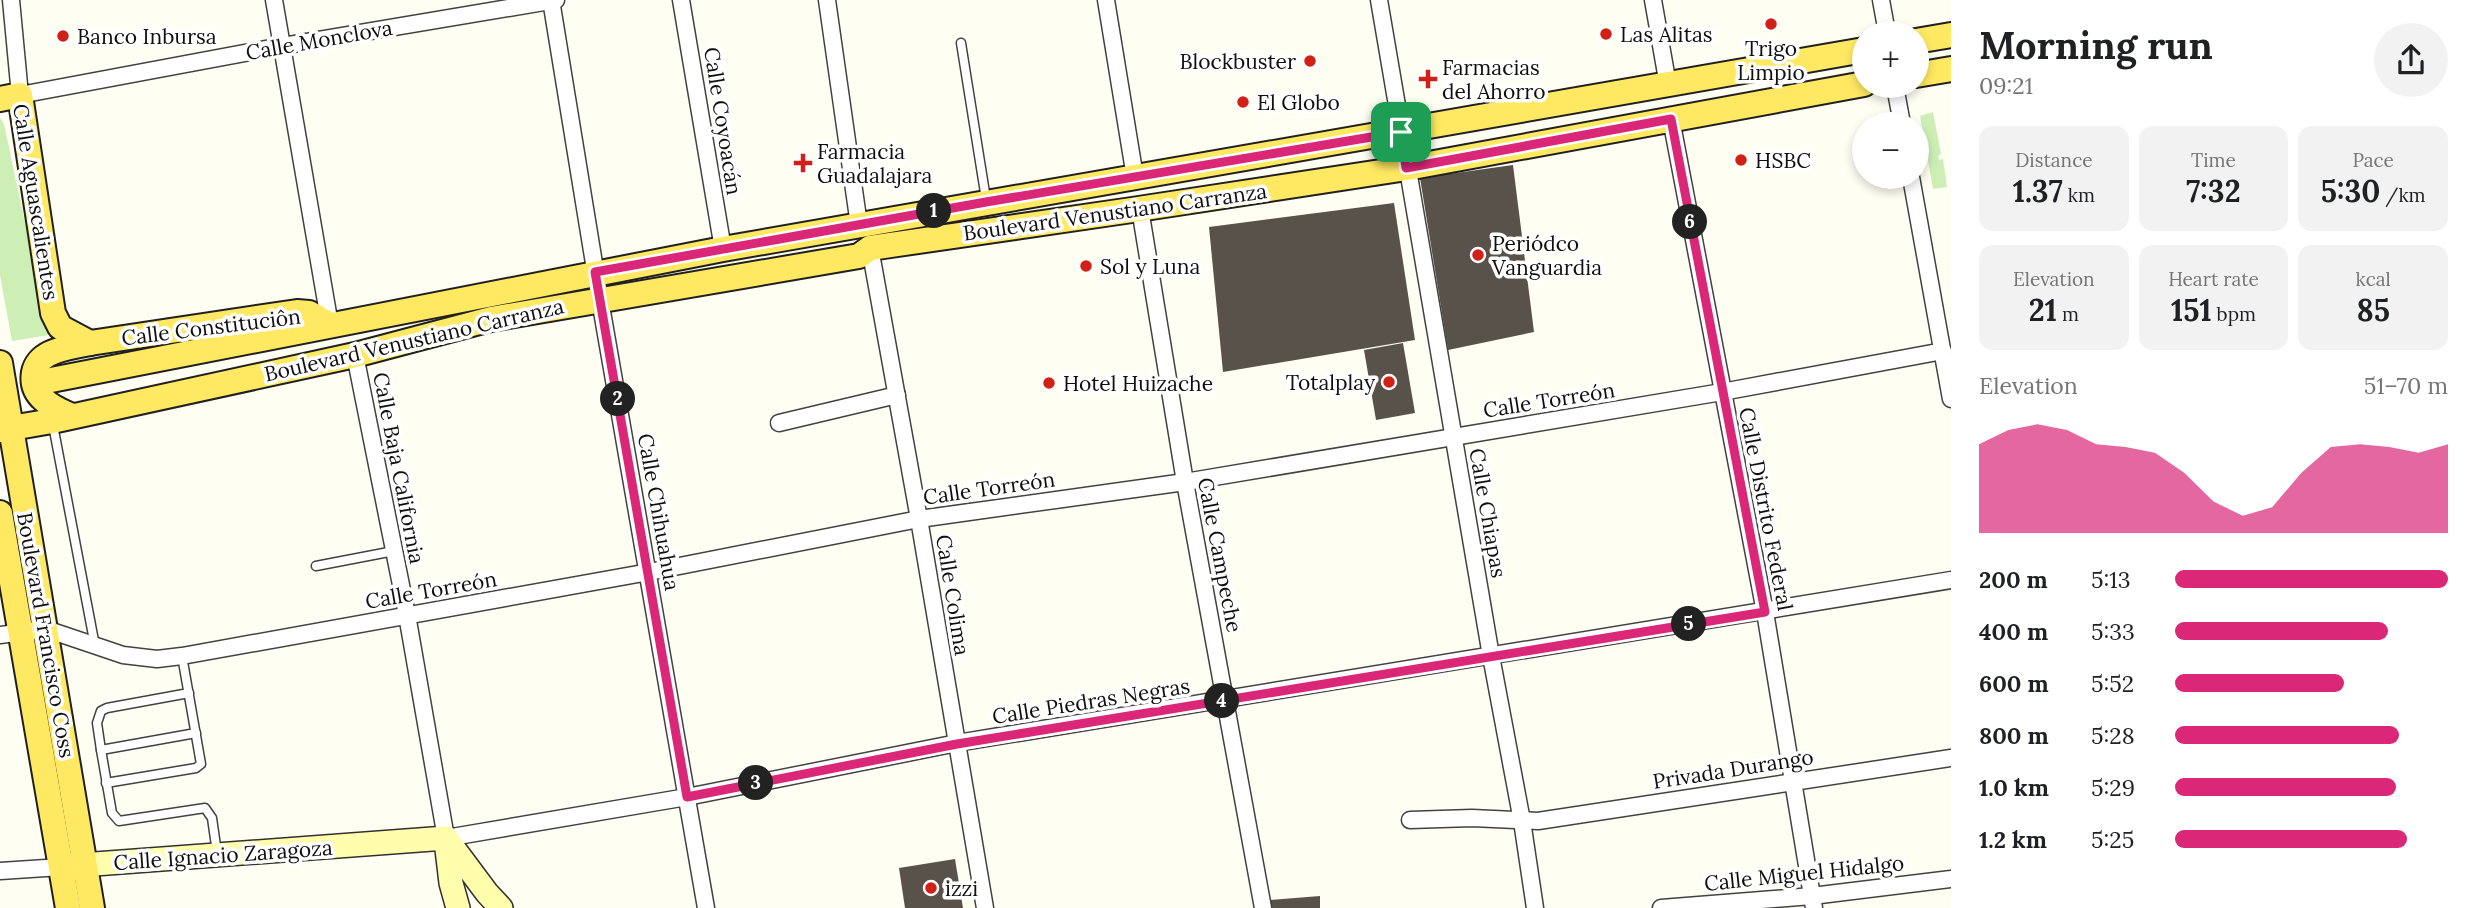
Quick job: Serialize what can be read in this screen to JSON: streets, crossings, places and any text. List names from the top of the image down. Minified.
{"streets":{"main road":["Calle Aguascalientes","Boulevard Venustiano Carranza","Calle Constituciôn","Boulevard Francisco Coss","Calle Ignacio Zaragoza"],"street":["Calle Monclova","Calle Coyoacán","Calle Torreón","Calle Baja California","Calle Distrito Federal","Calle Chihuahua","Calle Chiapas","Calle Campeche","Calle Colima","Calle Piedras Negras","Privada Durango","Calle Miguel Hidalgo"]},"crossings":[["Calle Monclova","Calle Aguascalientes"],["Calle Monclova","Calle Chihuahua"],["Calle Coyoacán","Boulevard Venustiano Carranza"],["Calle Aguascalientes","Calle Constituciôn"],["Boulevard Venustiano Carranza","Calle Constituciôn"],["Boulevard Venustiano Carranza","Calle Baja California"],["Boulevard Venustiano Carranza","Calle Distrito Federal"],["Boulevard Venustiano Carranza","Calle Chihuahua"],["Boulevard Venustiano Carranza","Calle Chiapas"],["Boulevard Venustiano Carranza","Calle Campeche"],["Boulevard Venustiano Carranza","Calle Colima"],["Boulevard Venustiano Carranza","Boulevard Francisco Coss"],["Calle Torreón","Calle Baja California"],["Calle Torreón","Calle Distrito Federal"],["Calle Torreón","Calle Chihuahua"],["Calle Torreón","Calle Chiapas"],["Calle Torreón","Calle Campeche"],["Calle Torreón","Calle Colima"],["Calle Torreón","Boulevard Francisco Coss"],["Calle Baja California","Calle Piedras Negras"],["Calle Baja California","Calle Ignacio Zaragoza"],["Calle Distrito Federal","Calle Piedras Negras"],["Calle Distrito Federal","Privada Durango"],["Calle Distrito Federal","Calle Miguel Hidalgo"],["Calle Chihuahua","Calle Piedras Negras"],["Calle Chiapas","Calle Piedras Negras"],["Calle Chiapas","Privada Durango"],["Calle Campeche","Calle Piedras Negras"],["Calle Colima","Calle Piedras Negras"],["Boulevard Francisco Coss","Calle Ignacio Zaragoza"],["Calle Piedras Negras","Calle Ignacio Zaragoza"]],"places":{"other":["Trigo Limpio","Las Alitas","Banco Inbursa","Blockbuster","El Globo","HSBC","Periódco Vanguardia","Sol y Luna","Totalplay","Hotel Huizache","izzi"],"health":["Farmacias del Ahorro","Farmacia Guadalajara"]},"page":{"heading":["Morning run","09:21"],"map_buttons":["+","−"],"stats":[["Distance","1.37 km"],["Time","7:32"],["Pace","5:30 /km"],["Elevation","21 m"],["Heart rate","151 bpm"],["kcal","85"]],"pins":["1","6","2","5","4","3"],"chart":["Elevation","51–70 m"],"list":[{"name":"200 m","note":"5:13"},{"name":"400 m","note":"5:33"},{"name":"600 m","note":"5:52"},{"name":"800 m","note":"5:28"},{"name":"1.0 km","note":"5:29"},{"name":"1.2 km","note":"5:25"}]}}
